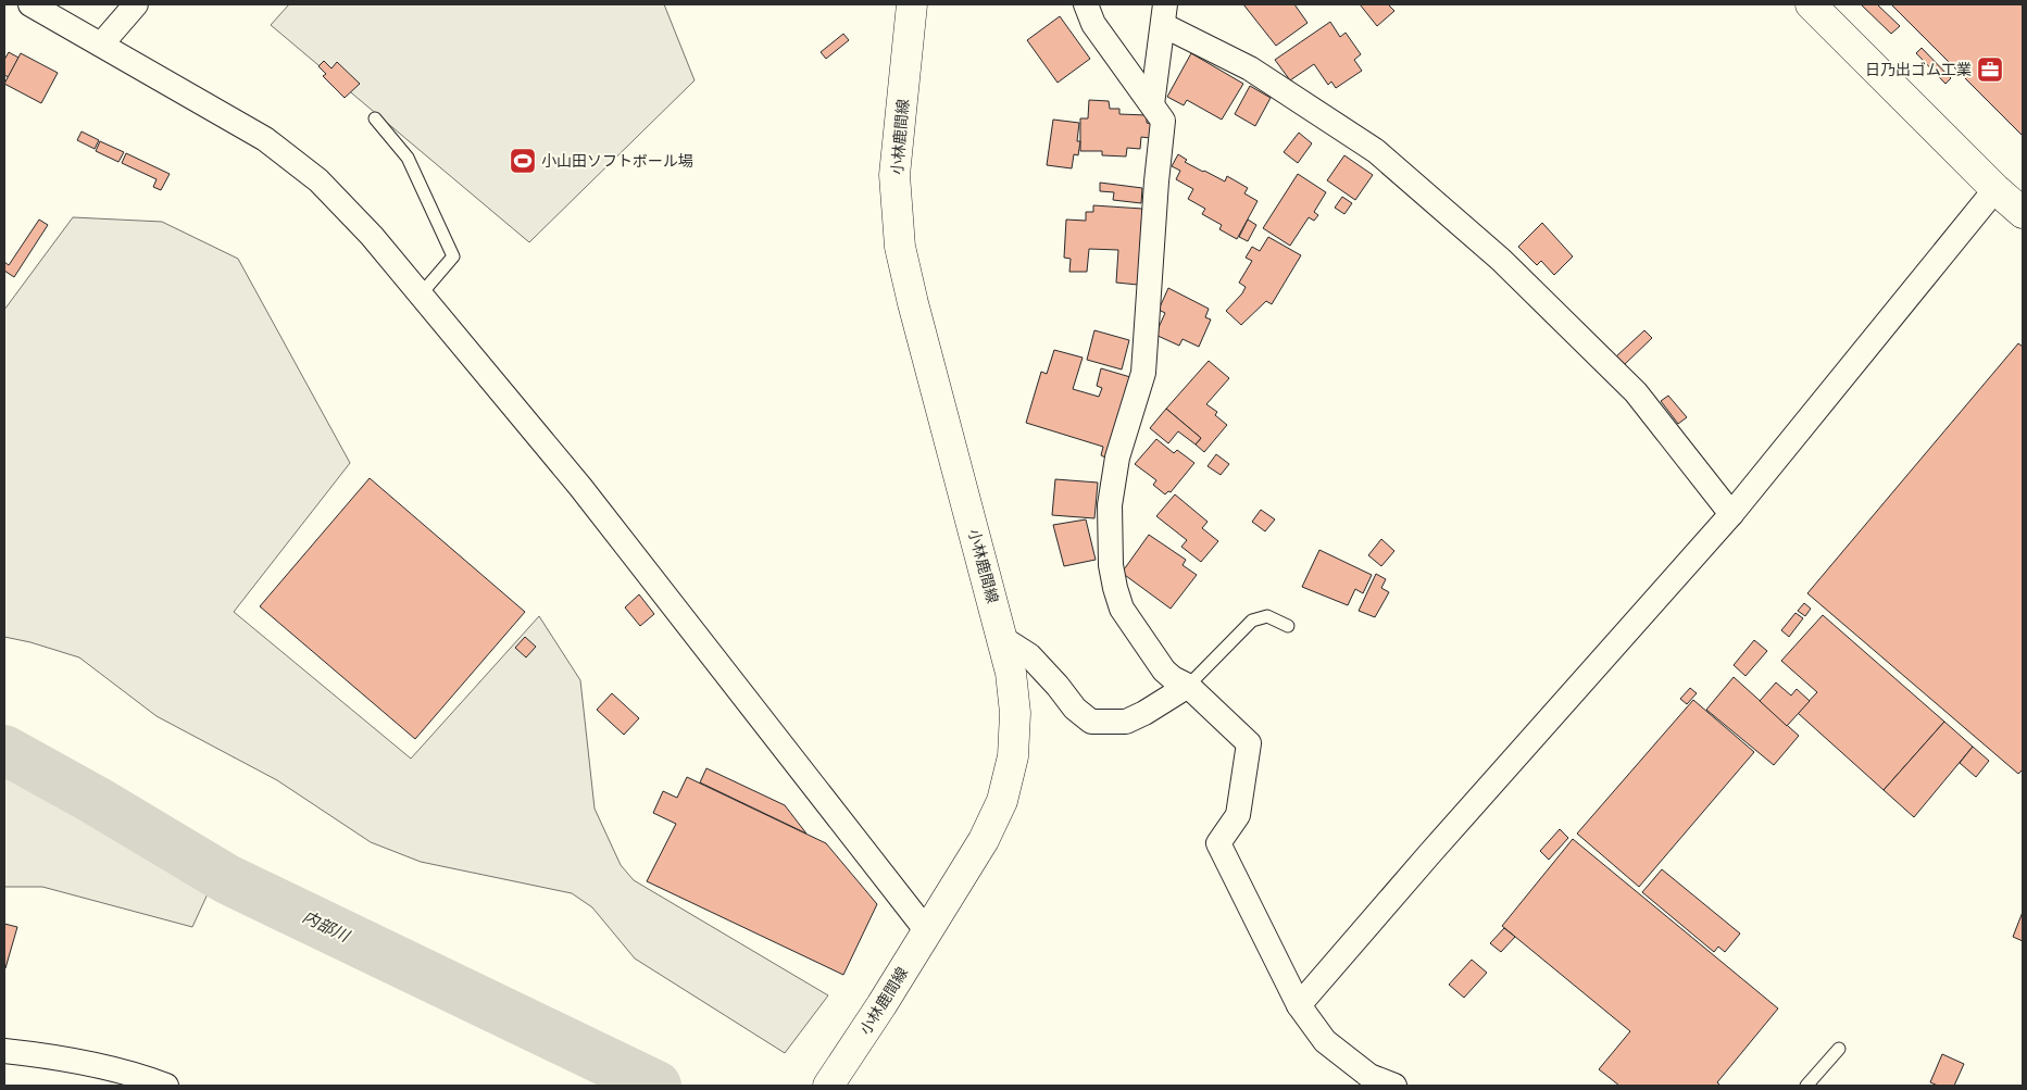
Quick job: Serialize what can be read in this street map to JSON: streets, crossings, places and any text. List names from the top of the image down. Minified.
{"streets":{"main road":["小林鹿間線"]},"water":["内部川"],"places":{"office":["日乃出ゴム工業"],"sports":["小山田ソフトボール場"]}}
